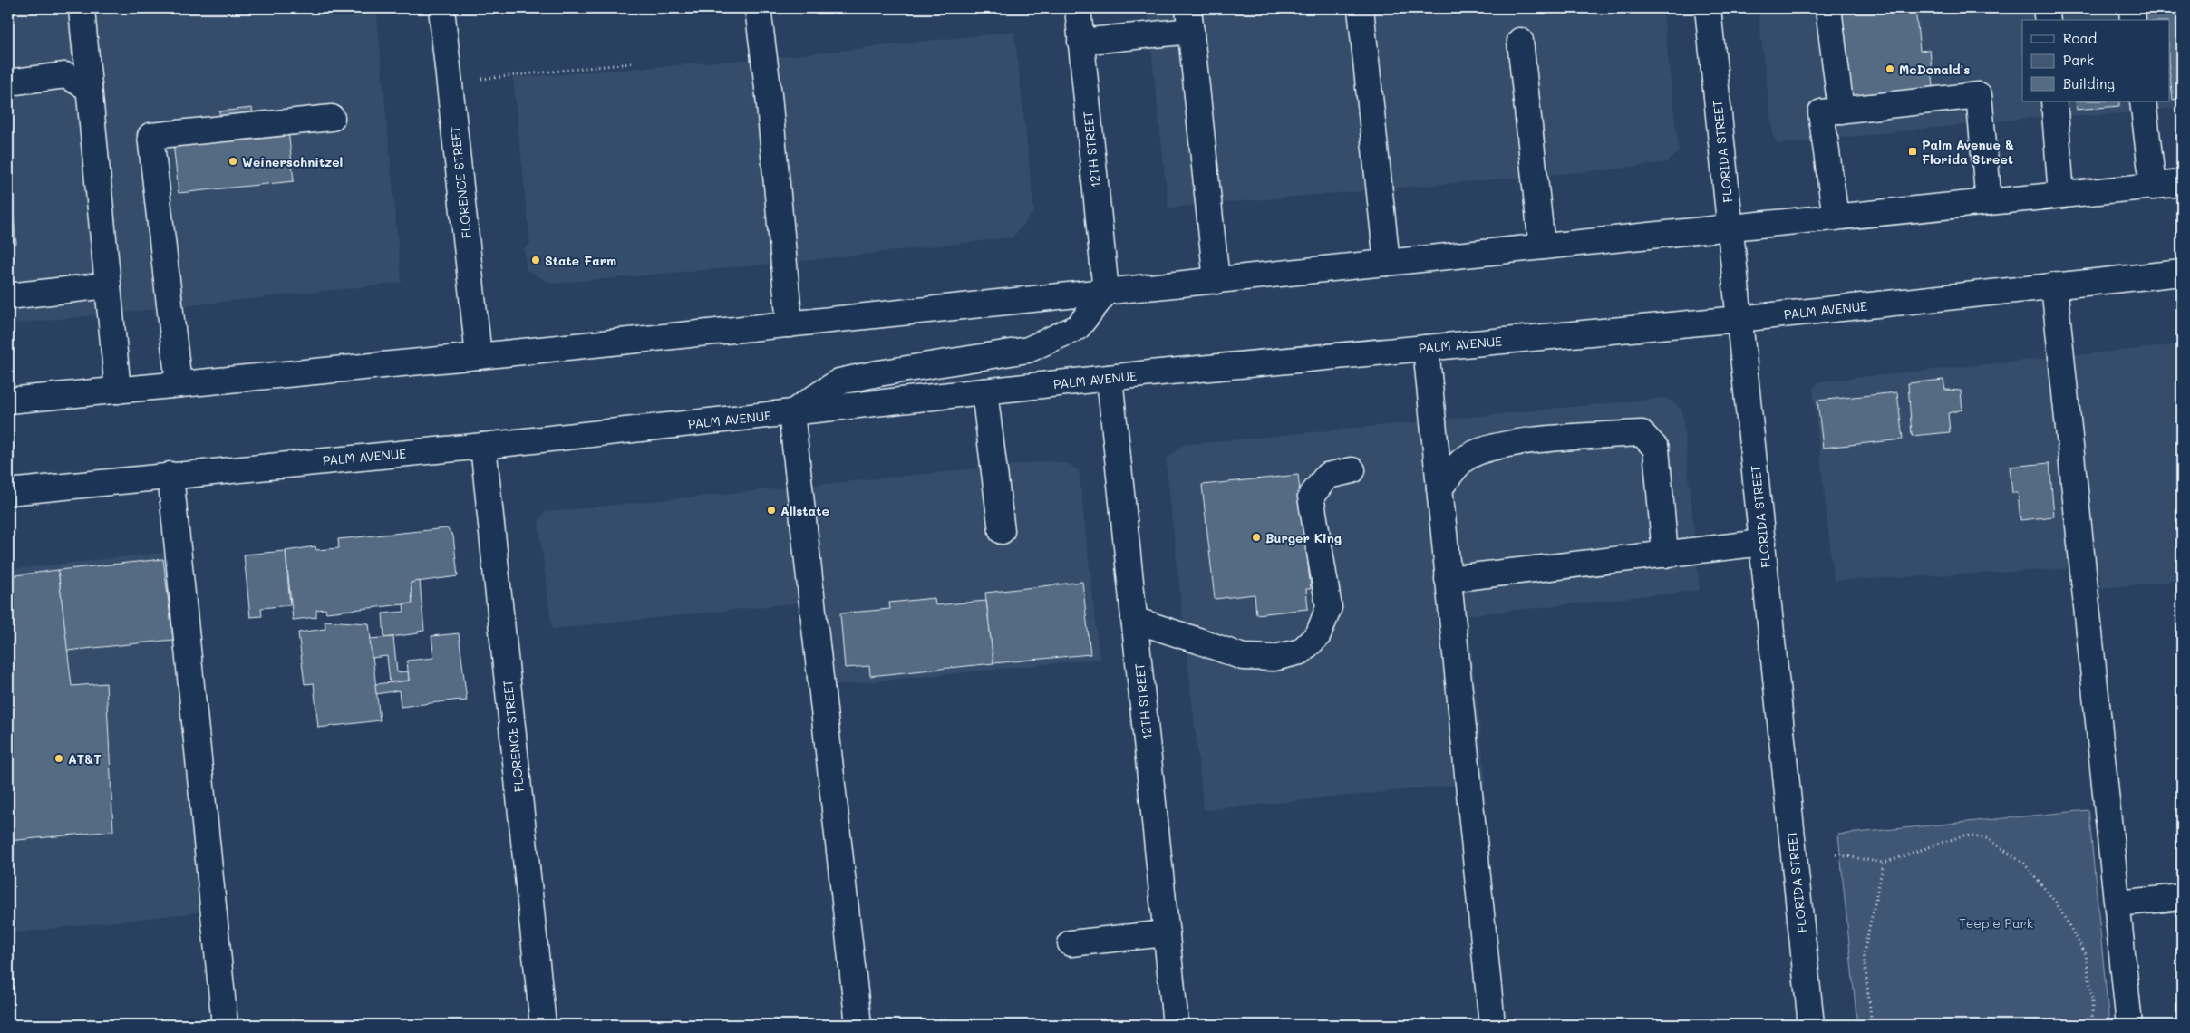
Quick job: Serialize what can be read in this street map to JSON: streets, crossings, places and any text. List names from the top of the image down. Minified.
{"streets":{"main road":["12TH STREET","FLORIDA STREET","FLORENCE STREET","PALM AVENUE"]},"crossings":[["12TH STREET","PALM AVENUE"],["FLORIDA STREET","PALM AVENUE"],["FLORENCE STREET","PALM AVENUE"]],"parks":["Teeple Park"],"places":{"other":["McDonald's","Weinerschnitzel","State Farm","Allstate","Burger King","AT&T"],"transit":["Palm Avenue & Florida Street"]},"legend":["Road","Park","Building"]}
